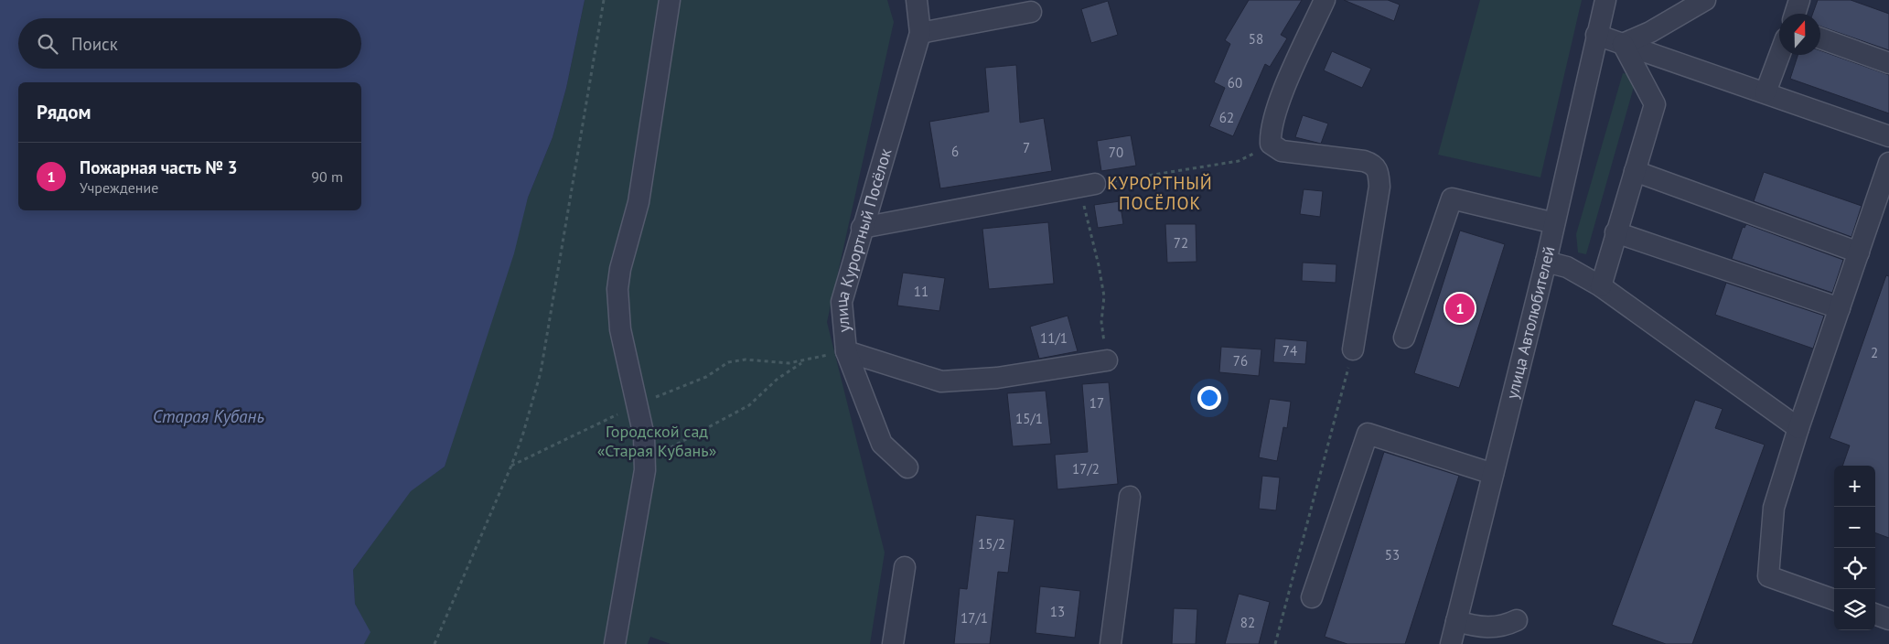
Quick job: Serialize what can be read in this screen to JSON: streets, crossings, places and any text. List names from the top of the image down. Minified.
{"streets":{"street":["улица Курортный Посёлок","улица Автолюбителей"]},"districts":["КУРОРТНЫЙ ПОСЁЛОК"],"water":["Старая Кубань"],"parks":["Городской сад «Старая Кубань»"],"house_numbers":["58","60","62","7","6","70","72","11","11/1","74","2","76","17","15/1","17/2","15/2","53","13","17/1","82"],"north":"top","page":{"search":"Поиск","heading":"Рядом","list":[{"mark":"1","name":"Пожарная часть № 3","note":"Учреждение","value":"90 m"}],"pins":"1","map_buttons":["+","−"]}}
